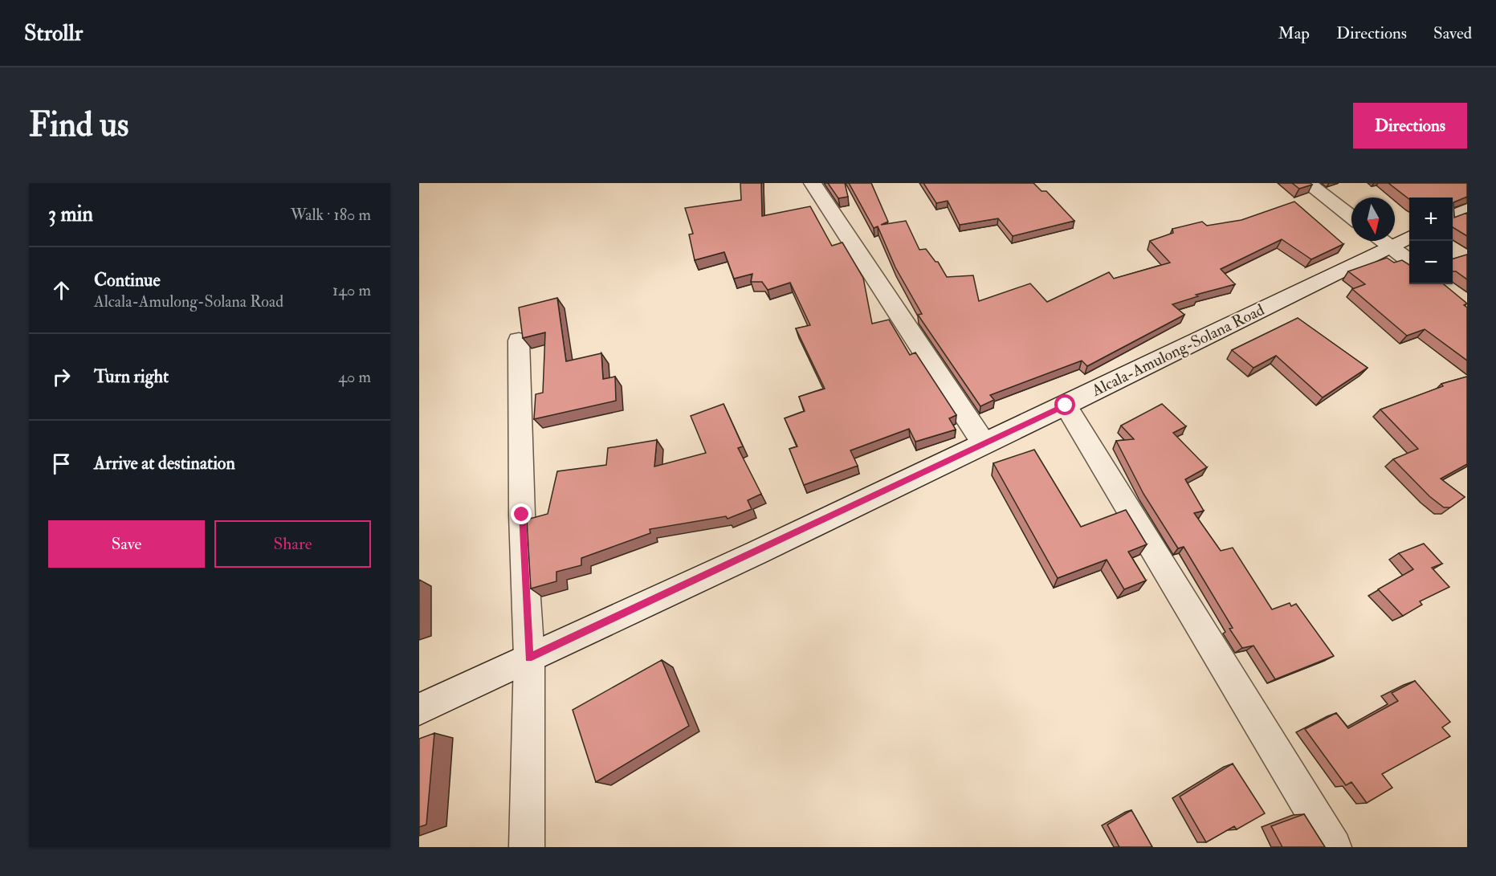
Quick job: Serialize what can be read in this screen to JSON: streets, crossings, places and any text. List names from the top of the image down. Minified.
{"streets":{"street":["Alcala-Amulong-Solana Road"]},"north":"bottom","page":{"header":"Strollr","nav":["Map","Directions","Saved"],"buttons":["Directions",["Save","Share"]],"title":"Find us","heading":["3 min","Walk · 180 m"],"map_buttons":["+","−"],"list":[["Continue","Alcala-Amulong-Solana Road","140 m"],["Turn right","40 m"],"Arrive at destination"]}}
